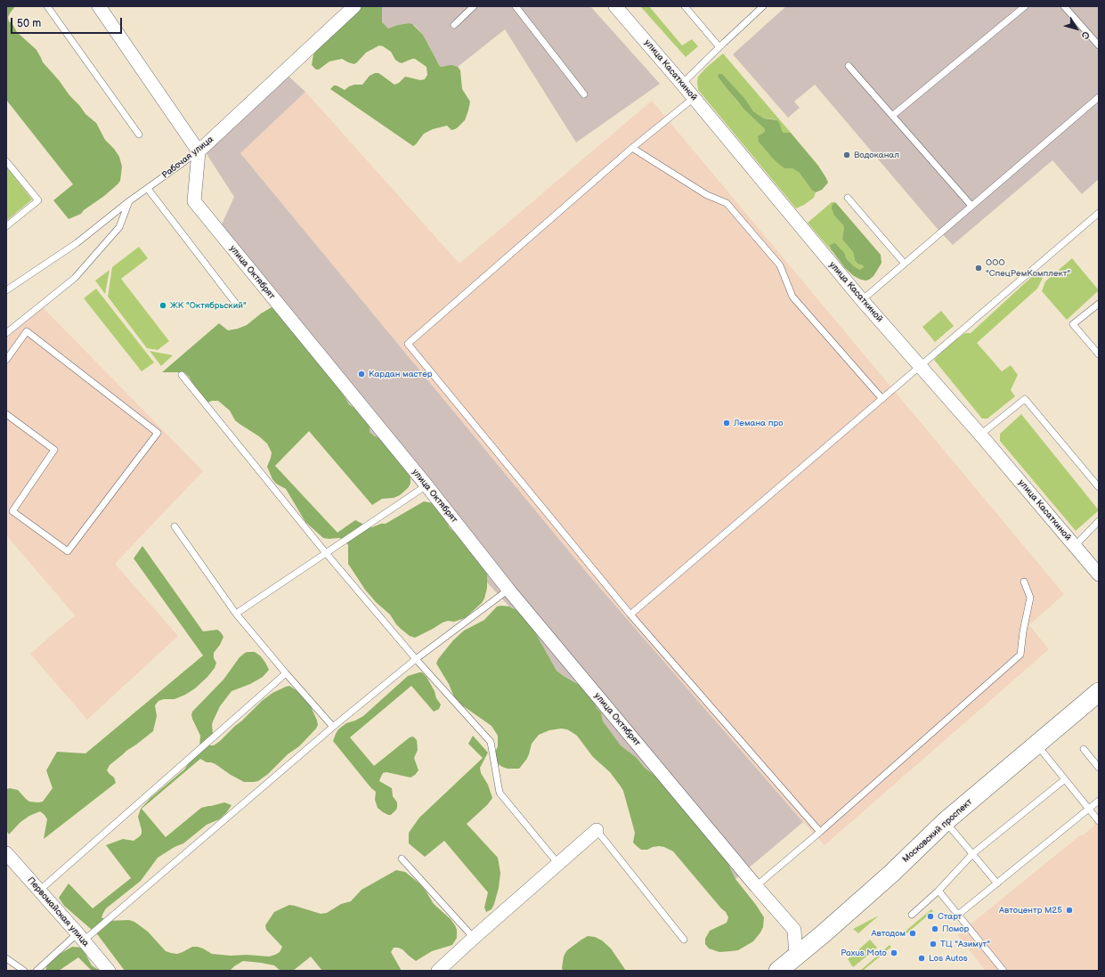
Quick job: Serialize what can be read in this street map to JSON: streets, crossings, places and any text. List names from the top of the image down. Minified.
{"streets":{"main road":["Московский проспект"],"street":["улица Касаткиной","Рабочая улица","улица Октябрят","Первомайская улица"]},"crossings":[["Рабочая улица","улица Октябрят"],["улица Октябрят","Московский проспект"]],"places":["Водоканал","ООО \"СпецРемКомплект\"","ЖК \"Октябрьский\"","Кардан мастер","Лемана про","Автоцентр М25","Старт","Помор","Автодом","ТЦ \"Азимут\"","Paxus Moto","Los Autos"],"scale_bar":"50 m","north":"bottom right"}
